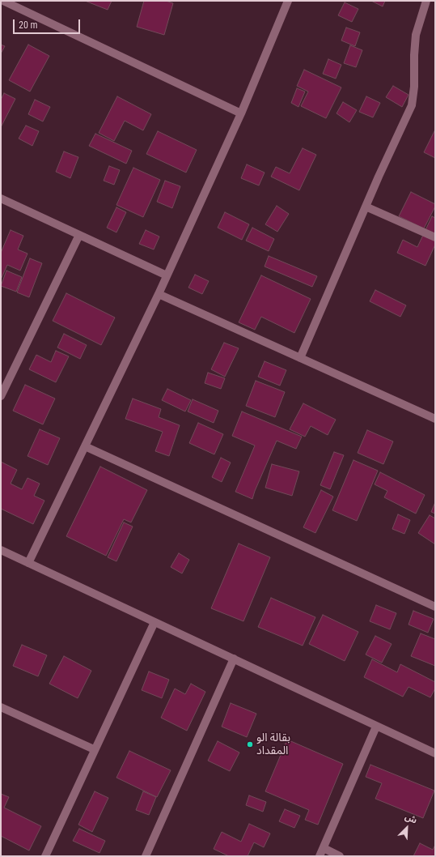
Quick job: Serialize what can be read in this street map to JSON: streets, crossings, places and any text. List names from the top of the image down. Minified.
{"places":["بقالة الو المقداد"],"scale_bar":"20 m","north":"top right"}
